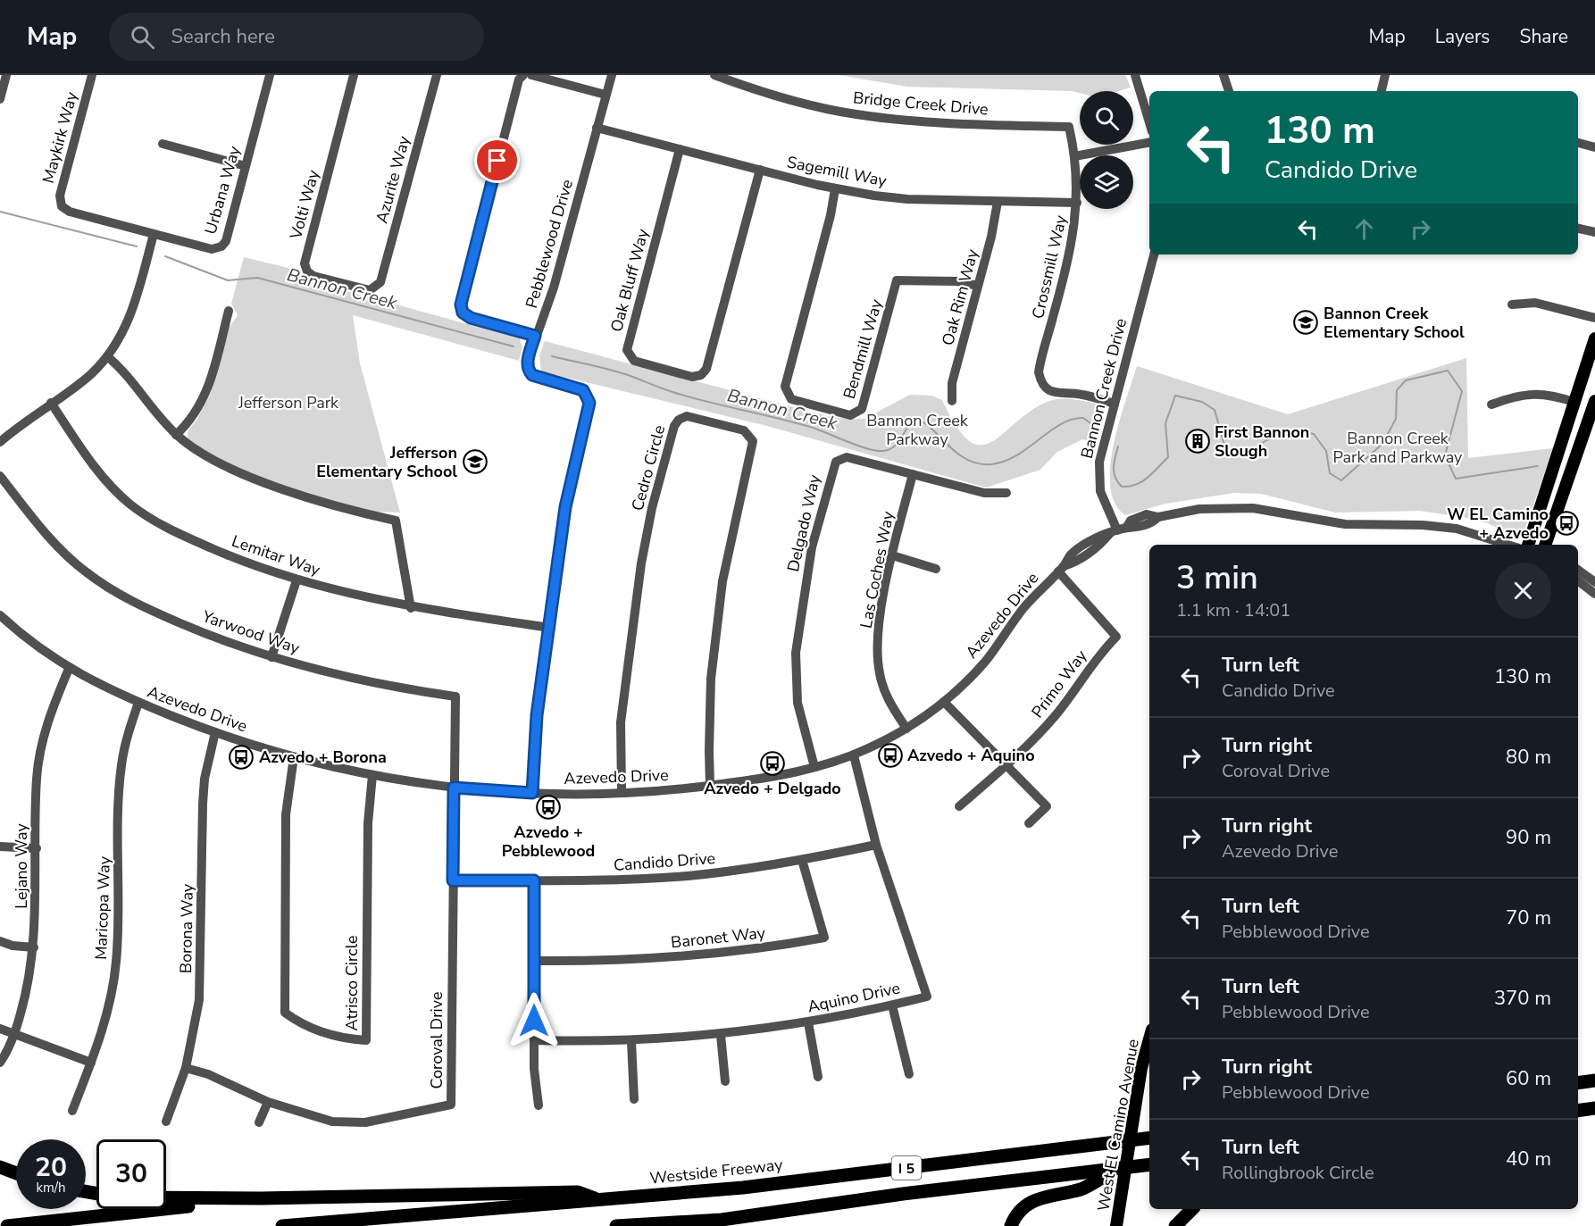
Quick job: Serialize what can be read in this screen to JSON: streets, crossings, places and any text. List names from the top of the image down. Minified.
{"streets":{"highway":["I 5","Westside Freeway"],"main road":["West El Camino Avenue"],"street":["Bridge Creek Drive","Maykirk Way","Sagemill Way","Azurite Way","Urbana Way","Volti Way","Pebblewood Drive","Crossmill Way","Oak Bluff Way","Oak Rim Way","Bendmill Way","Bannon Creek Drive","Cedro Circle","Delgado Way","Lemitar Way","Las Coches Way","Azevedo Drive","Yarwood Way","Primo Way","Candido Drive","Lejano Way","Maricopa Way","Borona Way","Baronet Way","Atrisco Circle","Aquino Drive","Coroval Drive"]},"crossings":[["Bridge Creek Drive","Crossmill Way"],["Maykirk Way","Urbana Way"],["Sagemill Way","Pebblewood Drive"],["Sagemill Way","Crossmill Way"],["Sagemill Way","Oak Bluff Way"],["Sagemill Way","Oak Rim Way"],["Sagemill Way","Bendmill Way"],["Azurite Way","Volti Way"],["Pebblewood Drive","Lemitar Way"],["Pebblewood Drive","Azevedo Drive"],["Crossmill Way","Bannon Creek Drive"],["Oak Rim Way","Bendmill Way"],["Bannon Creek Drive","Azevedo Drive"],["Cedro Circle","Azevedo Drive"],["Delgado Way","Las Coches Way"],["Delgado Way","Azevedo Drive"],["Las Coches Way","Azevedo Drive"],["Azevedo Drive","Yarwood Way"],["Azevedo Drive","Primo Way"],["Azevedo Drive","Lejano Way"],["Azevedo Drive","Maricopa Way"],["Azevedo Drive","Borona Way"],["Azevedo Drive","Atrisco Circle"],["Azevedo Drive","Aquino Drive"],["Azevedo Drive","Coroval Drive"],["Yarwood Way","Coroval Drive"],["Candido Drive","Baronet Way"],["Candido Drive","Aquino Drive"],["Candido Drive","Coroval Drive"],["Borona Way","Coroval Drive"]],"water":["Bannon Creek"],"parks":["Jefferson Park","Bannon Creek Parkway","Bannon Creek Park and Parkway"],"places":{"school or university":["Bannon Creek Elementary School","Jefferson Elementary School"],"building":["First Bannon Slough"],"bus stop":["W EL Camino + Azvedo","Azvedo + Aquino","Azvedo + Borona","Azvedo + Delgado","Azvedo + Pebblewood"]},"page":{"header":"Map","search":"Search here","nav":["Map","Layers","Share"],"turn":["130 m","Candido Drive"],"heading":["3 min","1.1 km · 14:01"],"list":[{"name":"Turn left","note":"Candido Drive","value":"130 m"},{"name":"Turn right","note":"Coroval Drive","value":"80 m"},{"name":"Turn right","note":"Azevedo Drive","value":"90 m"},{"name":"Turn left","note":"Pebblewood Drive","value":"70 m"},{"name":"Turn left","note":"Pebblewood Drive","value":"370 m"},{"name":"Turn right","note":"Pebblewood Drive","value":"60 m"},{"name":"Turn left","note":"Rollingbrook Circle","value":"40 m"}],"speed":"20 km/h","limit":"30"}}
